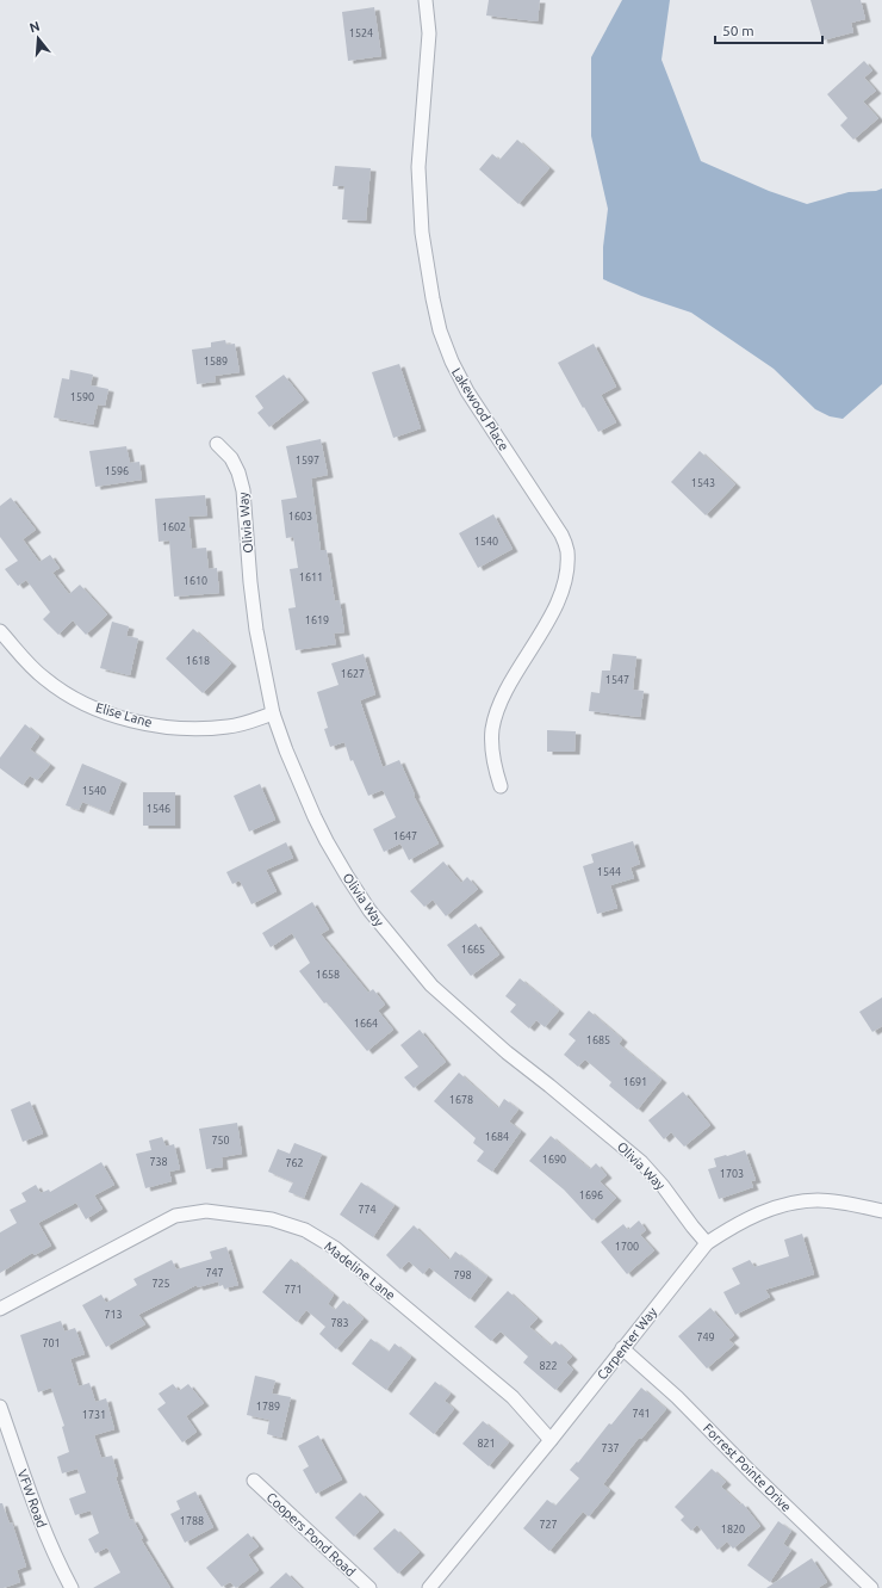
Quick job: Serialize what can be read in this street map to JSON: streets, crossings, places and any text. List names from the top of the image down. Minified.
{"streets":{"street":["Lakewood Place","Olivia Way","Elise Lane","Madeline Lane","Carpenter Way","Forrest Pointe Drive","VFW Road","Coopers Pond Road"]},"crossings":[["Olivia Way","Elise Lane"],["Olivia Way","Carpenter Way"],["Madeline Lane","Carpenter Way"],["Carpenter Way","Forrest Pointe Drive"]],"house_numbers":["1524","1589","1590","1597","1596","1543","1603","1602","1540","1611","1610","1619","1618","1627","1547","1540","1546","1647","1544","1665","1658","1664","1685","1691","1678","1684","750","1690","738","762","1703","1696","774","1700","747","798","725","771","713","783","749","701","822","1789","741","1731","821","737","1788","727","1820"],"scale_bar":"50 m","north":"top"}
